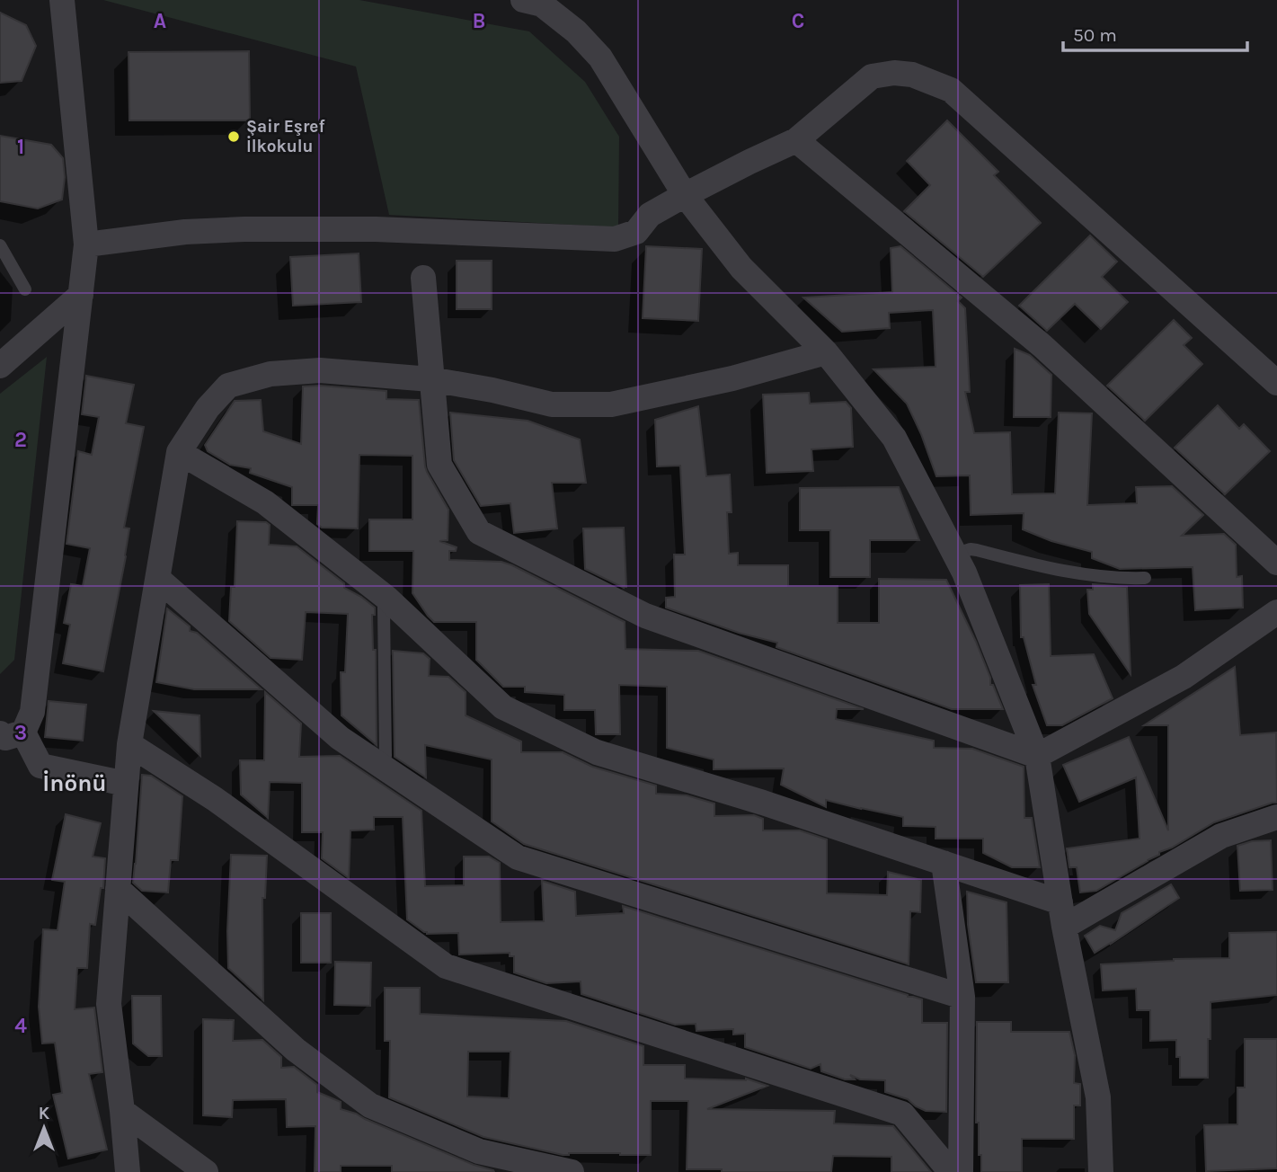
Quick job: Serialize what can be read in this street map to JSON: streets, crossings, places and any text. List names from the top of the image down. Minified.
{"districts":["İnönü"],"places":["Şair Eşref İlkokulu"],"scale_bar":"50 m","north":"top","grid":{"columns":["A","B","C"],"rows":["1","2","3","4"]}}
